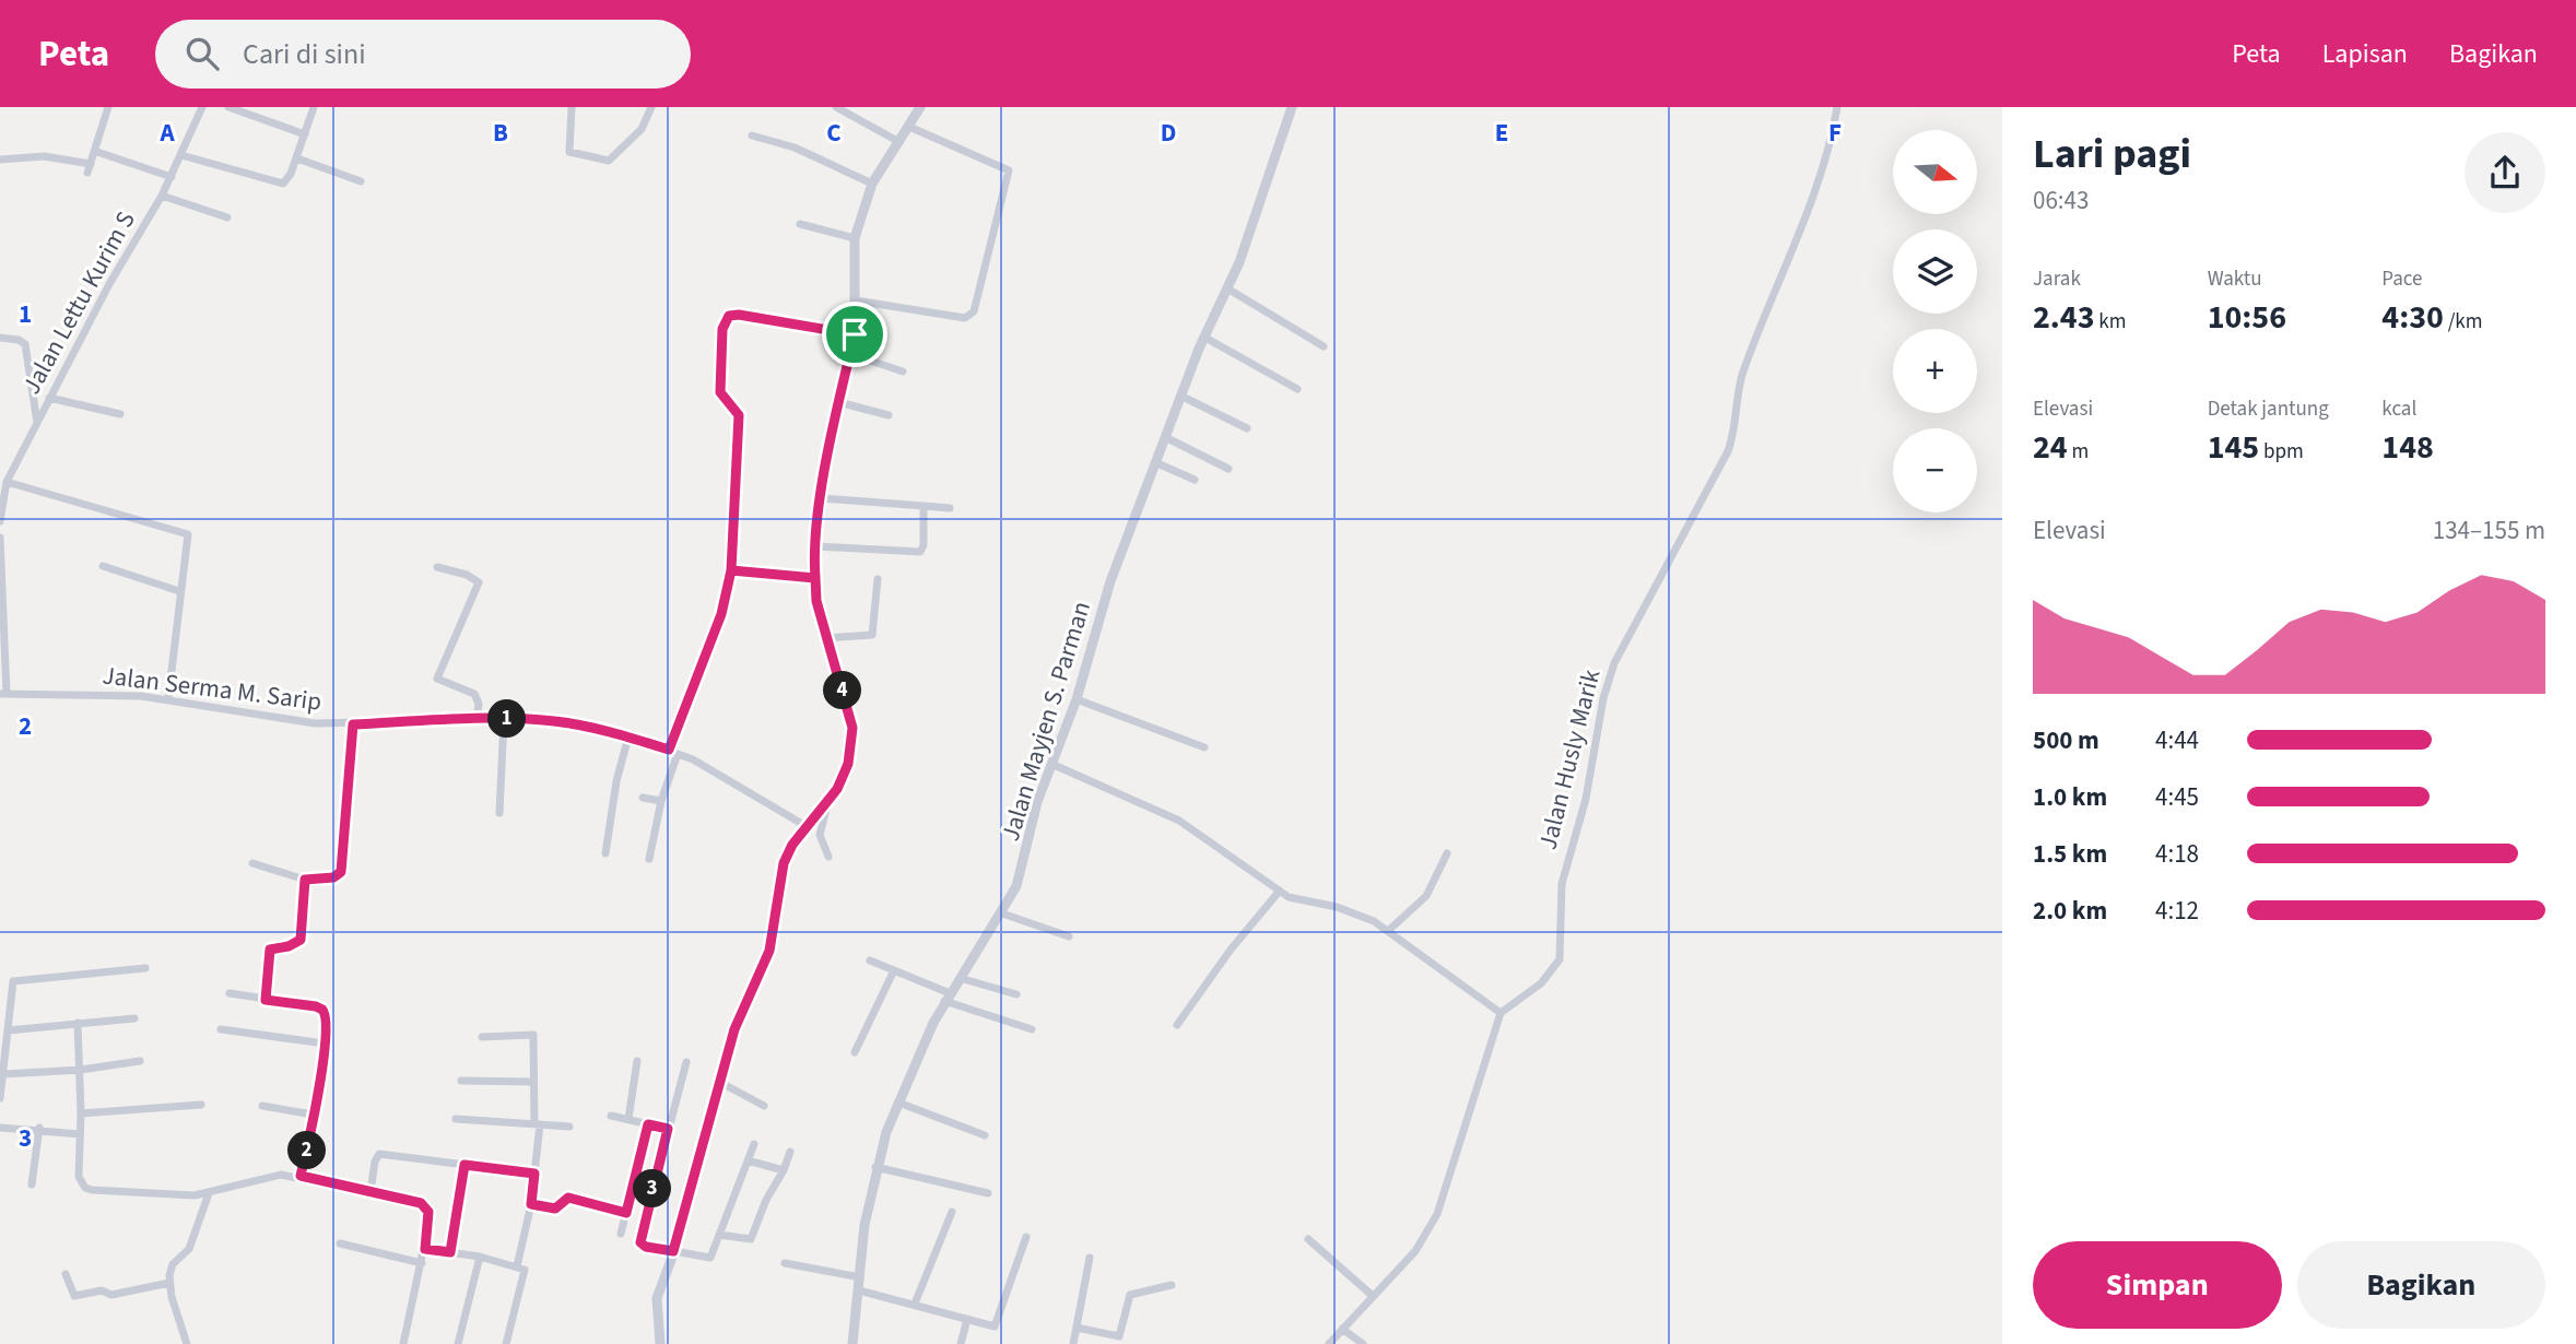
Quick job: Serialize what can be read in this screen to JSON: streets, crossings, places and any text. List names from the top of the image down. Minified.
{"streets":{"street":["Jalan Lettu Kurim S","Jalan Serma M. Sarip","Jalan Mayjen S. Parman","Jalan Husly Marik"]},"north":"right","page":{"header":"Peta","search":"Cari di sini","nav":["Peta","Lapisan","Bagikan"],"heading":["Lari pagi","06:43"],"map_buttons":["+","−"],"stats":[["Jarak","2.43 km"],["Waktu","10:56"],["Pace","4:30 /km"],["Elevasi","24 m"],["Detak jantung","145 bpm"],["kcal","148"]],"chart":["Elevasi","134–155 m"],"pins":["4","1","2","3"],"list":[{"name":"500 m","note":"4:44"},{"name":"1.0 km","note":"4:45"},{"name":"1.5 km","note":"4:18"},{"name":"2.0 km","note":"4:12"}],"buttons":["Simpan","Bagikan"]},"grid":{"columns":["A","B","C","D","E","F"],"rows":["1","2","3"]}}
